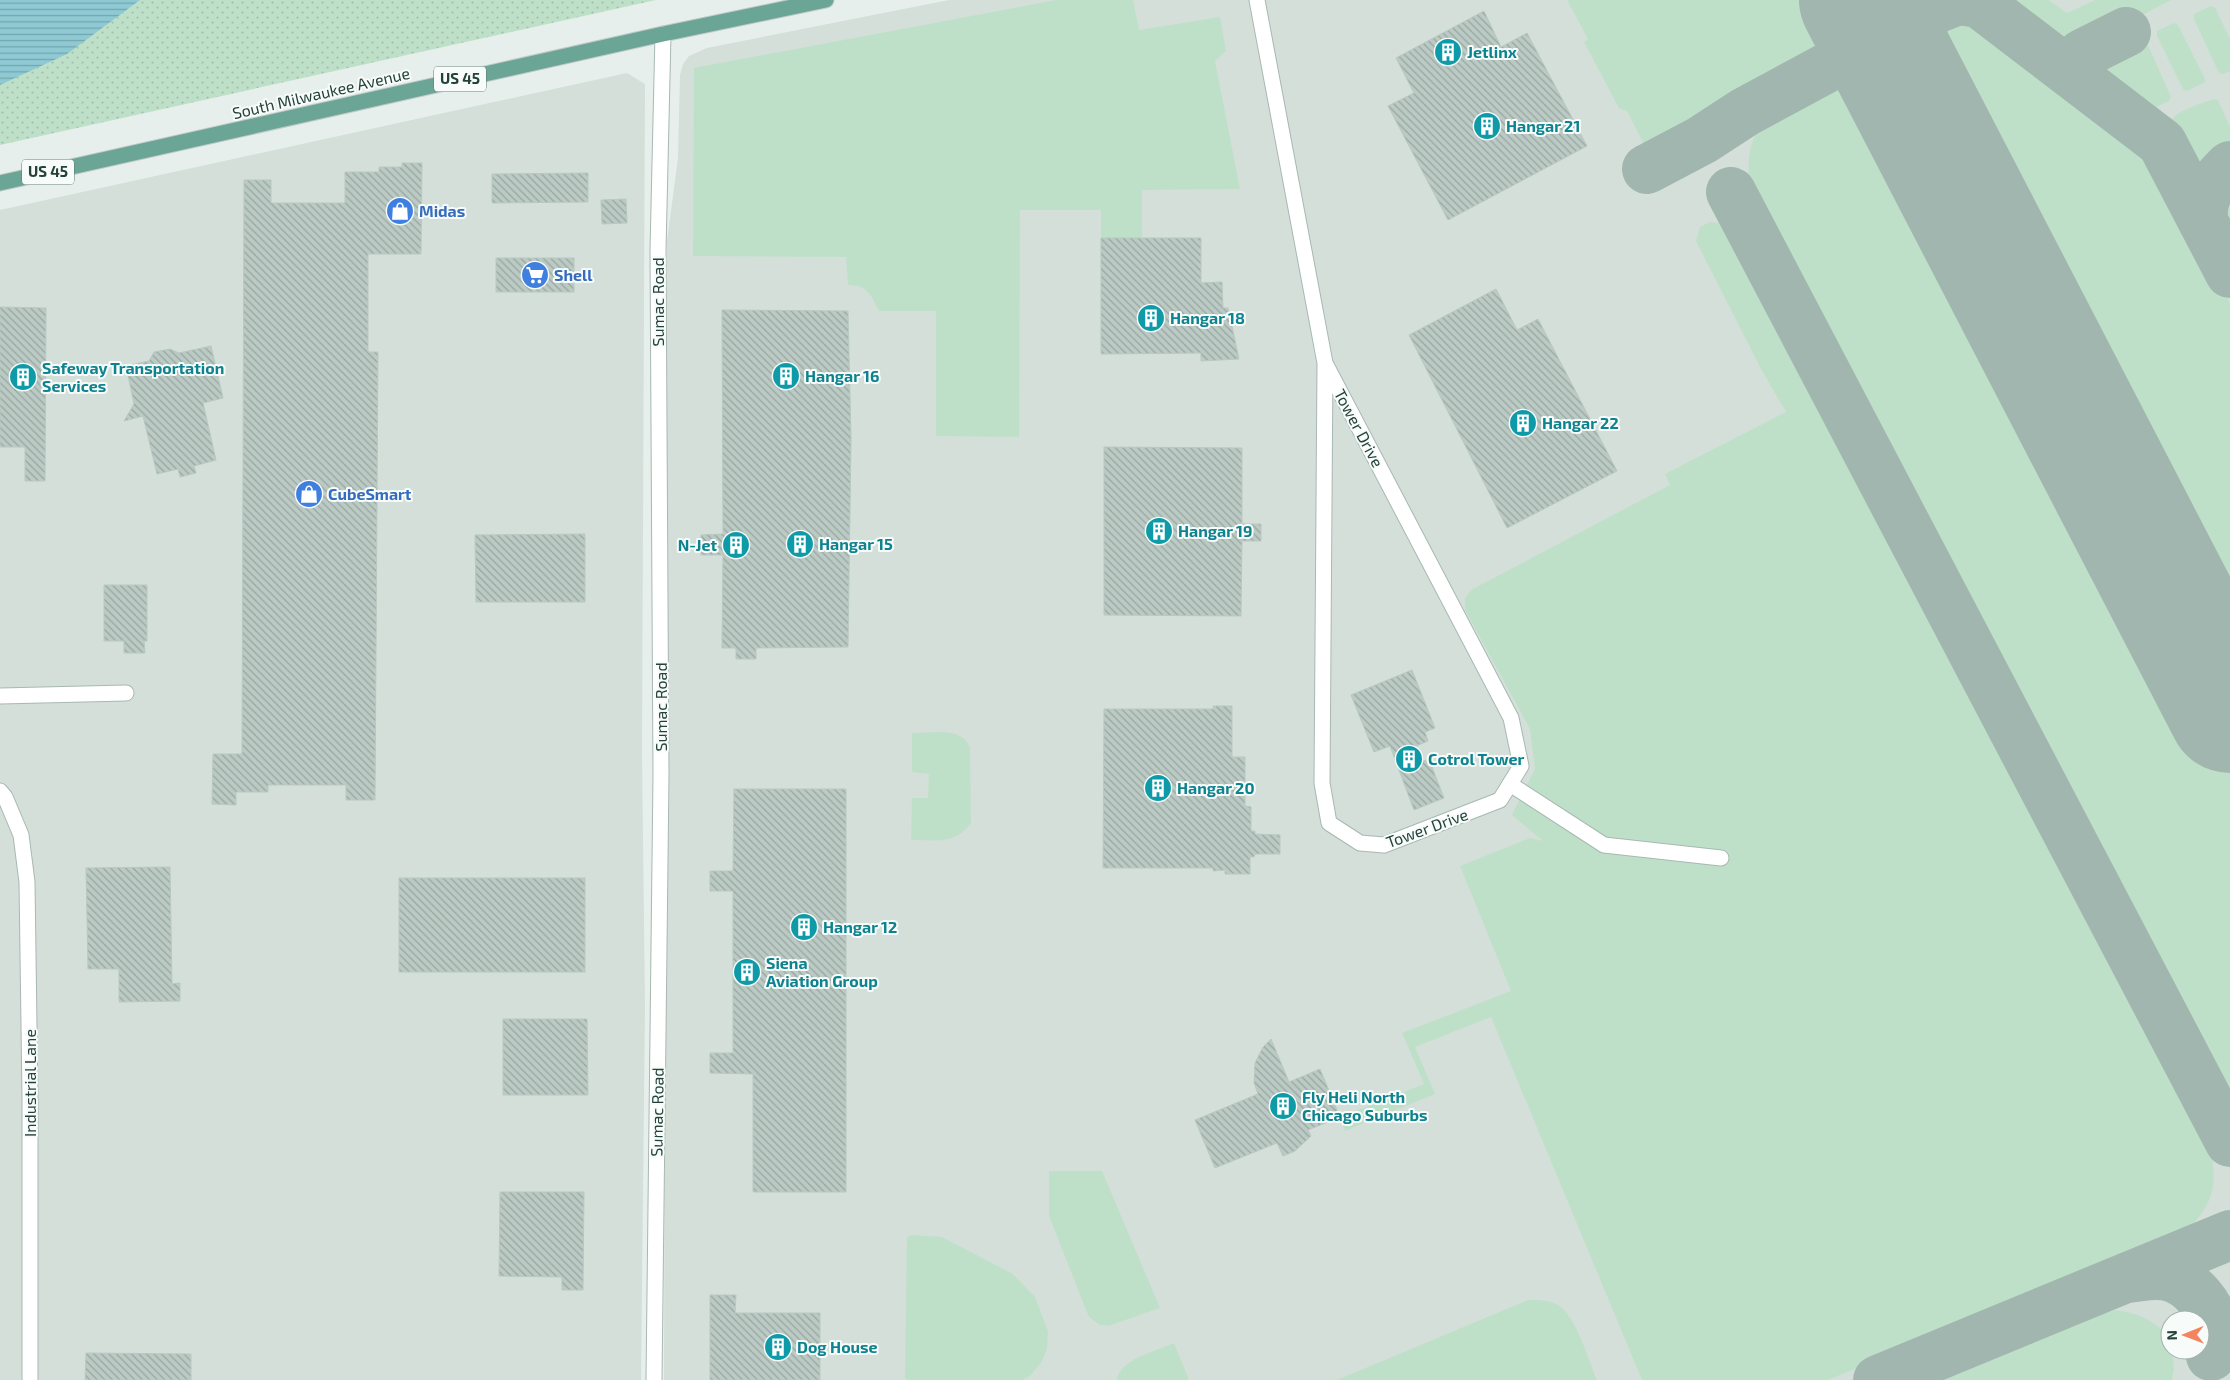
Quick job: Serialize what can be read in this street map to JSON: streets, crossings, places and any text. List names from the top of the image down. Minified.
{"streets":{"main road":["US 45","South Milwaukee Avenue"],"street":["Sumac Road","Tower Drive","Industrial Lane"]},"crossings":[["South Milwaukee Avenue","Sumac Road"]],"places":{"building":["Jetlinx","Hangar 21","Hangar 18","Hangar 16","Safeway Transportation Services","Hangar 22","Hangar 19","Hangar 15","N-Jet","Cotrol Tower","Hangar 20","Hangar 12","Siena Aviation Group","Fly Heli North Chicago Suburbs","Dog House"],"shop":["Midas","CubeSmart"],"supermarket":["Shell"]},"north":"left"}
